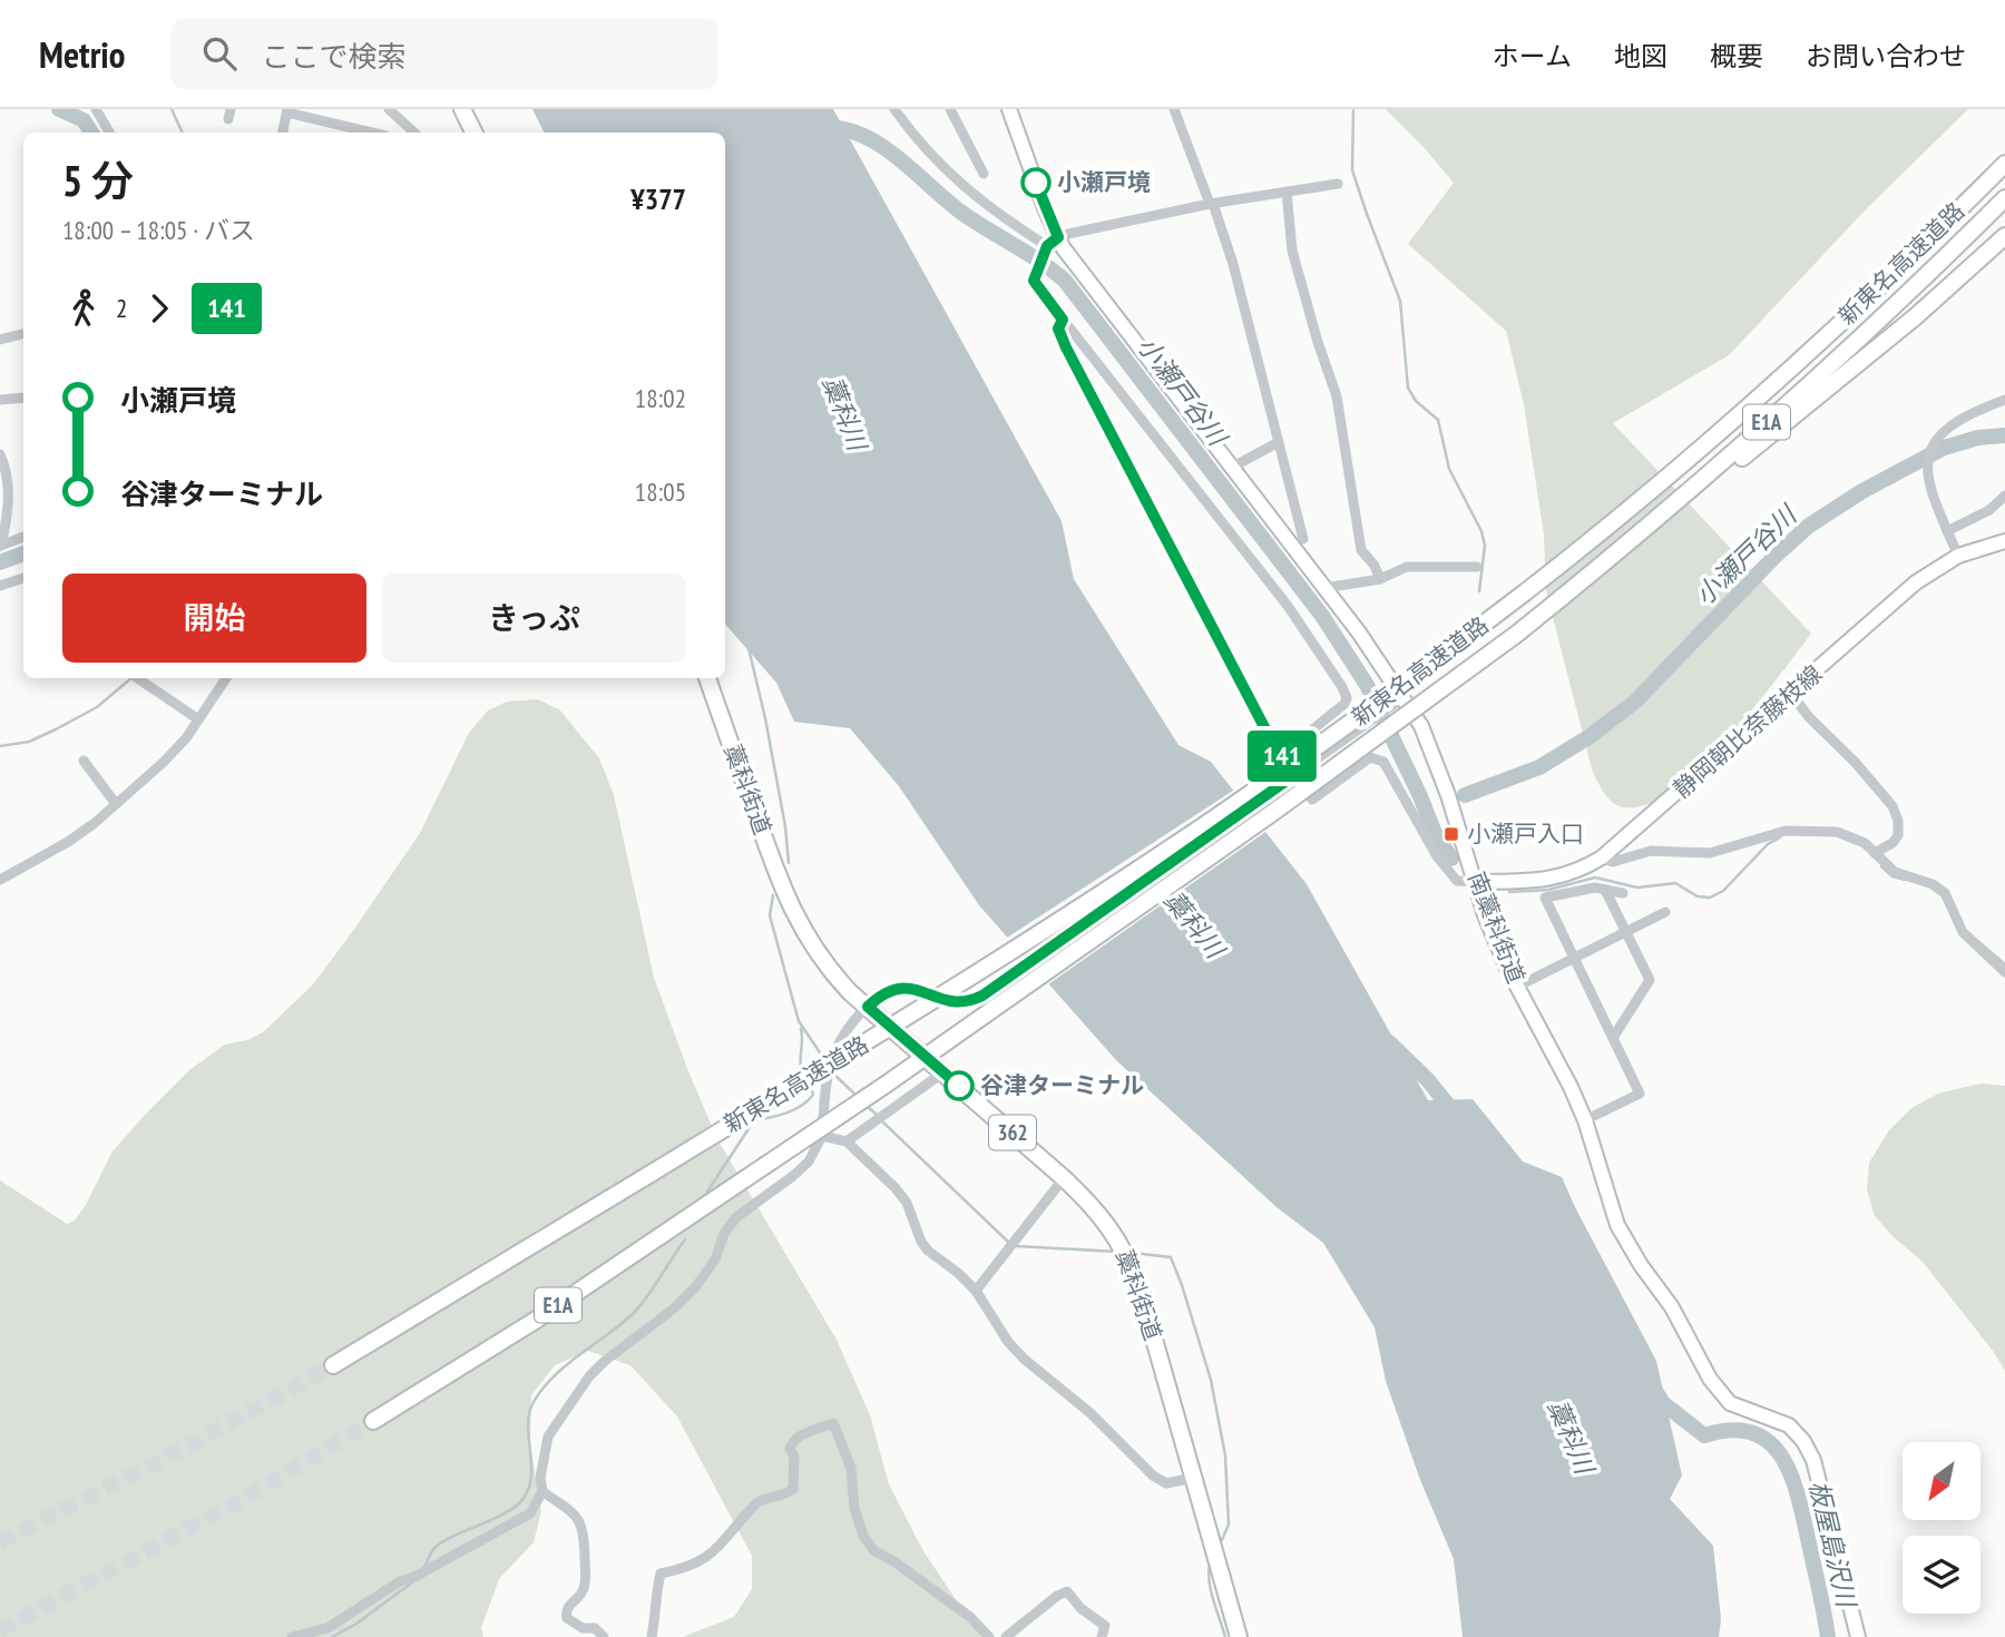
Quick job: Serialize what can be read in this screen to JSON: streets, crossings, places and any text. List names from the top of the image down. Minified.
{"streets":{"highway":["新東名高速道路","E1A","藁科街道","362"],"main road":["静岡朝比奈藤枝線","南藁科街道"]},"crossings":[["静岡朝比奈藤枝線","南藁科街道"]],"water":["小瀬戸谷川","藁科川","板屋島沢川"],"places":{"other":["小瀬戸境","谷津ターミナル"],"transit":["小瀬戸入口"]},"lines":["bus line 141"],"north":"bottom left","page":{"header":"Metrio","search":"ここで検索","nav":["ホーム","地図","概要","お問い合わせ"],"on_map":"141","heading":["5 分","18:00 – 18:05 · バス","¥377"],"legs":["2","141"],"list":[{"name":"小瀬戸境","value":"18:02"},{"name":"谷津ターミナル","value":"18:05"}],"buttons":["開始","きっぷ"]}}
